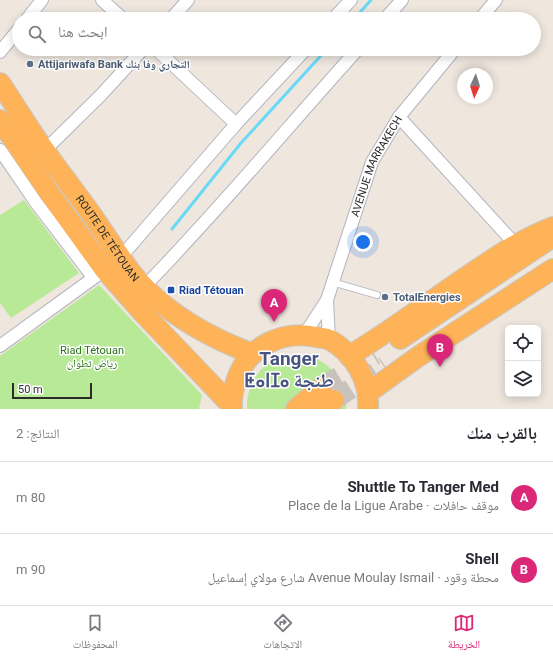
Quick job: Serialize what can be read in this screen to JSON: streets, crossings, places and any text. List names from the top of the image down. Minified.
{"streets":{"highway":["ROUTE DE TÉTOUAN"],"street":["AVENUE MARRAKECH"]},"districts":["Tanger ⵟⴰⵏⵊⴰ طنجة"],"parks":["Riad Tétouan رياض تطوان"],"places":{"other":["Attijariwafa Bank التجاري وفا بنك","TotalEnergies"],"transit":["Riad Tétouan"]},"scale_bar":"50 m","north":"bottom","page":{"search":"ابحث هنا","pins":["A","B"],"scale":"50 m","heading":["بالقرب منك","النتائج: 2"],"list":[{"mark":"A","name":"Shuttle To Tanger Med","note":"موقف حافلات · Place de la Ligue Arabe","value":"80 m"},{"mark":"B","name":"Shell","note":"محطة وقود · Avenue Moulay Ismail شارع مولاي إسماعيل","value":"90 m"}],"nav":["الخريطة","الاتجاهات","المحفوظات"]}}
